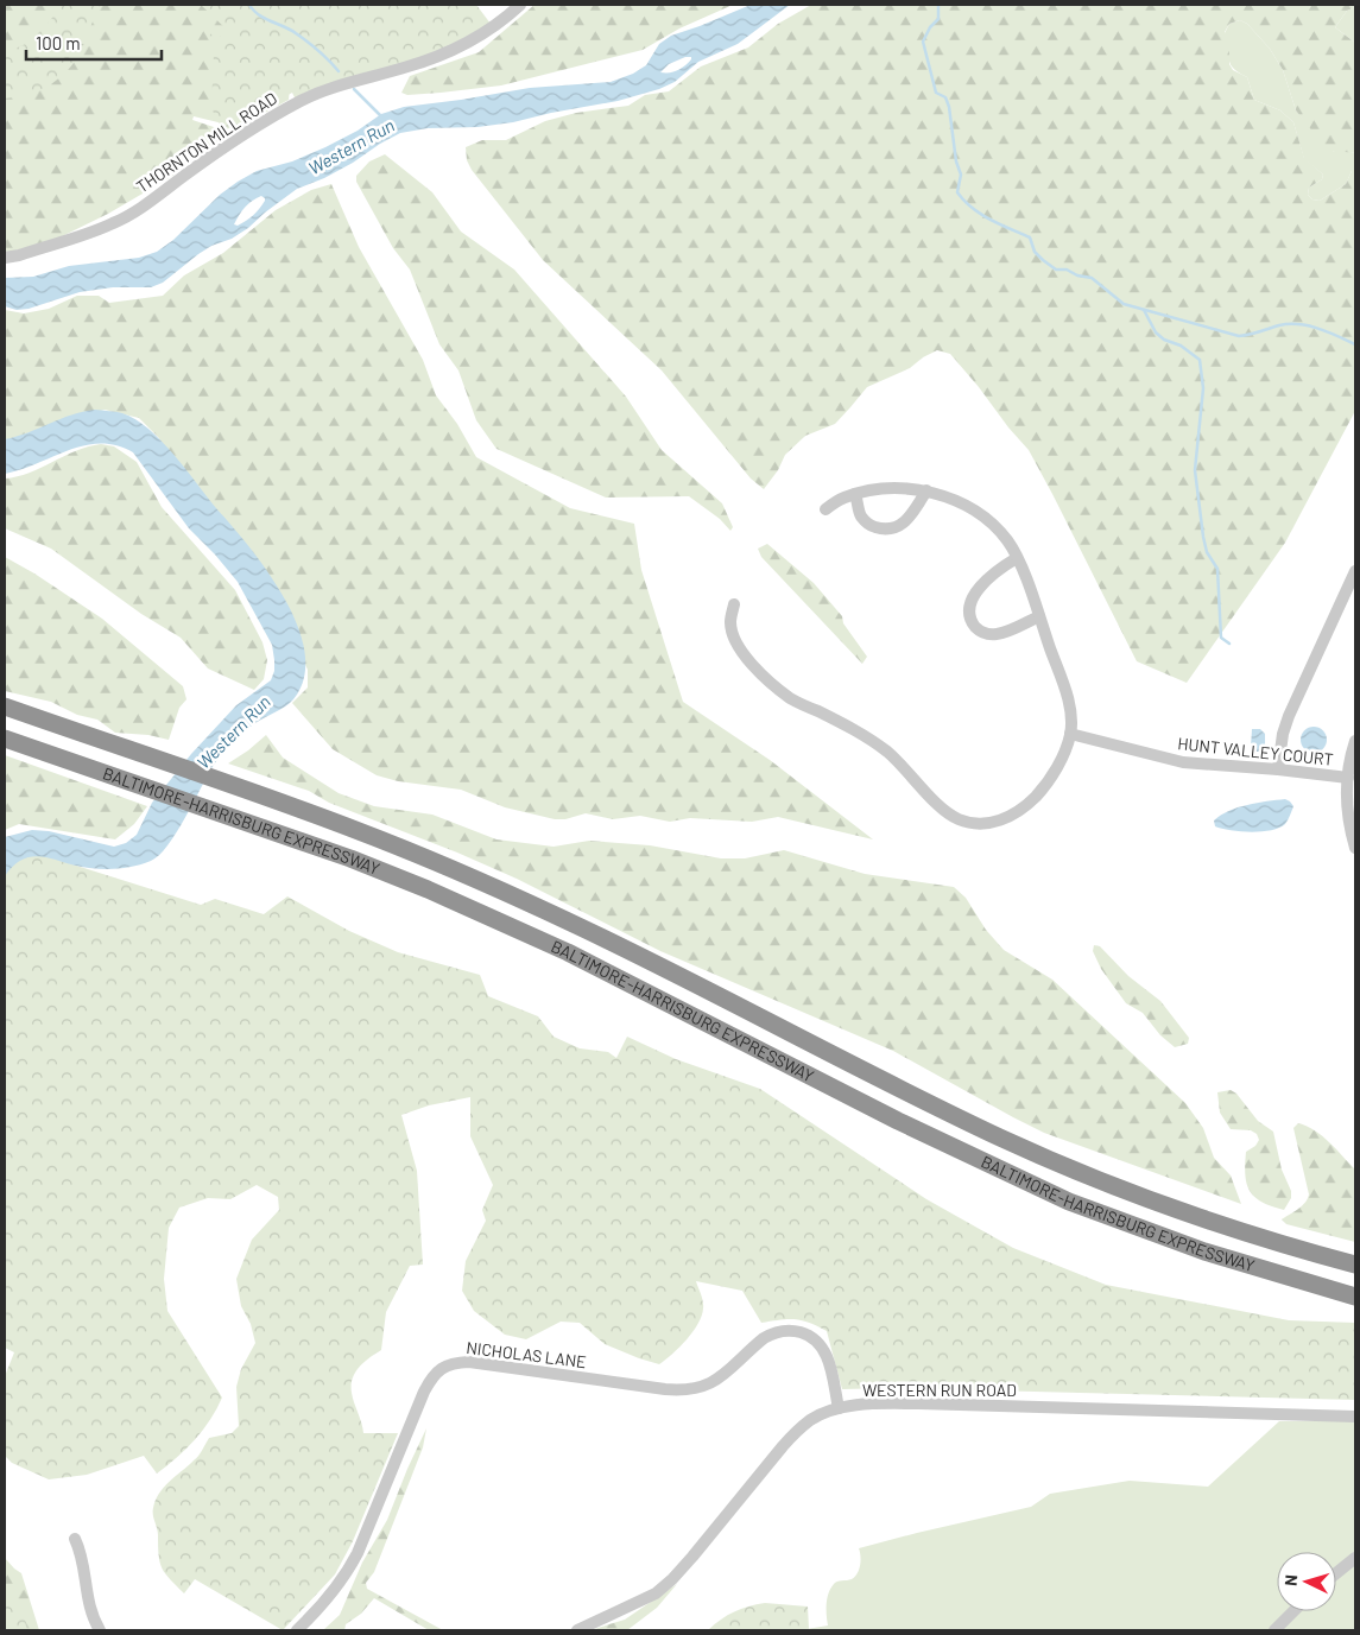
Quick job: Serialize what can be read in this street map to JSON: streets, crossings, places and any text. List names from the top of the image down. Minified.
{"streets":{"highway":["BALTIMORE-HARRISBURG EXPRESSWAY"],"street":["THORNTON MILL ROAD","HUNT VALLEY COURT","NICHOLAS LANE","WESTERN RUN ROAD"]},"crossings":[["NICHOLAS LANE","WESTERN RUN ROAD"]],"water":["Western Run"],"scale_bar":"100 m","north":"left"}
